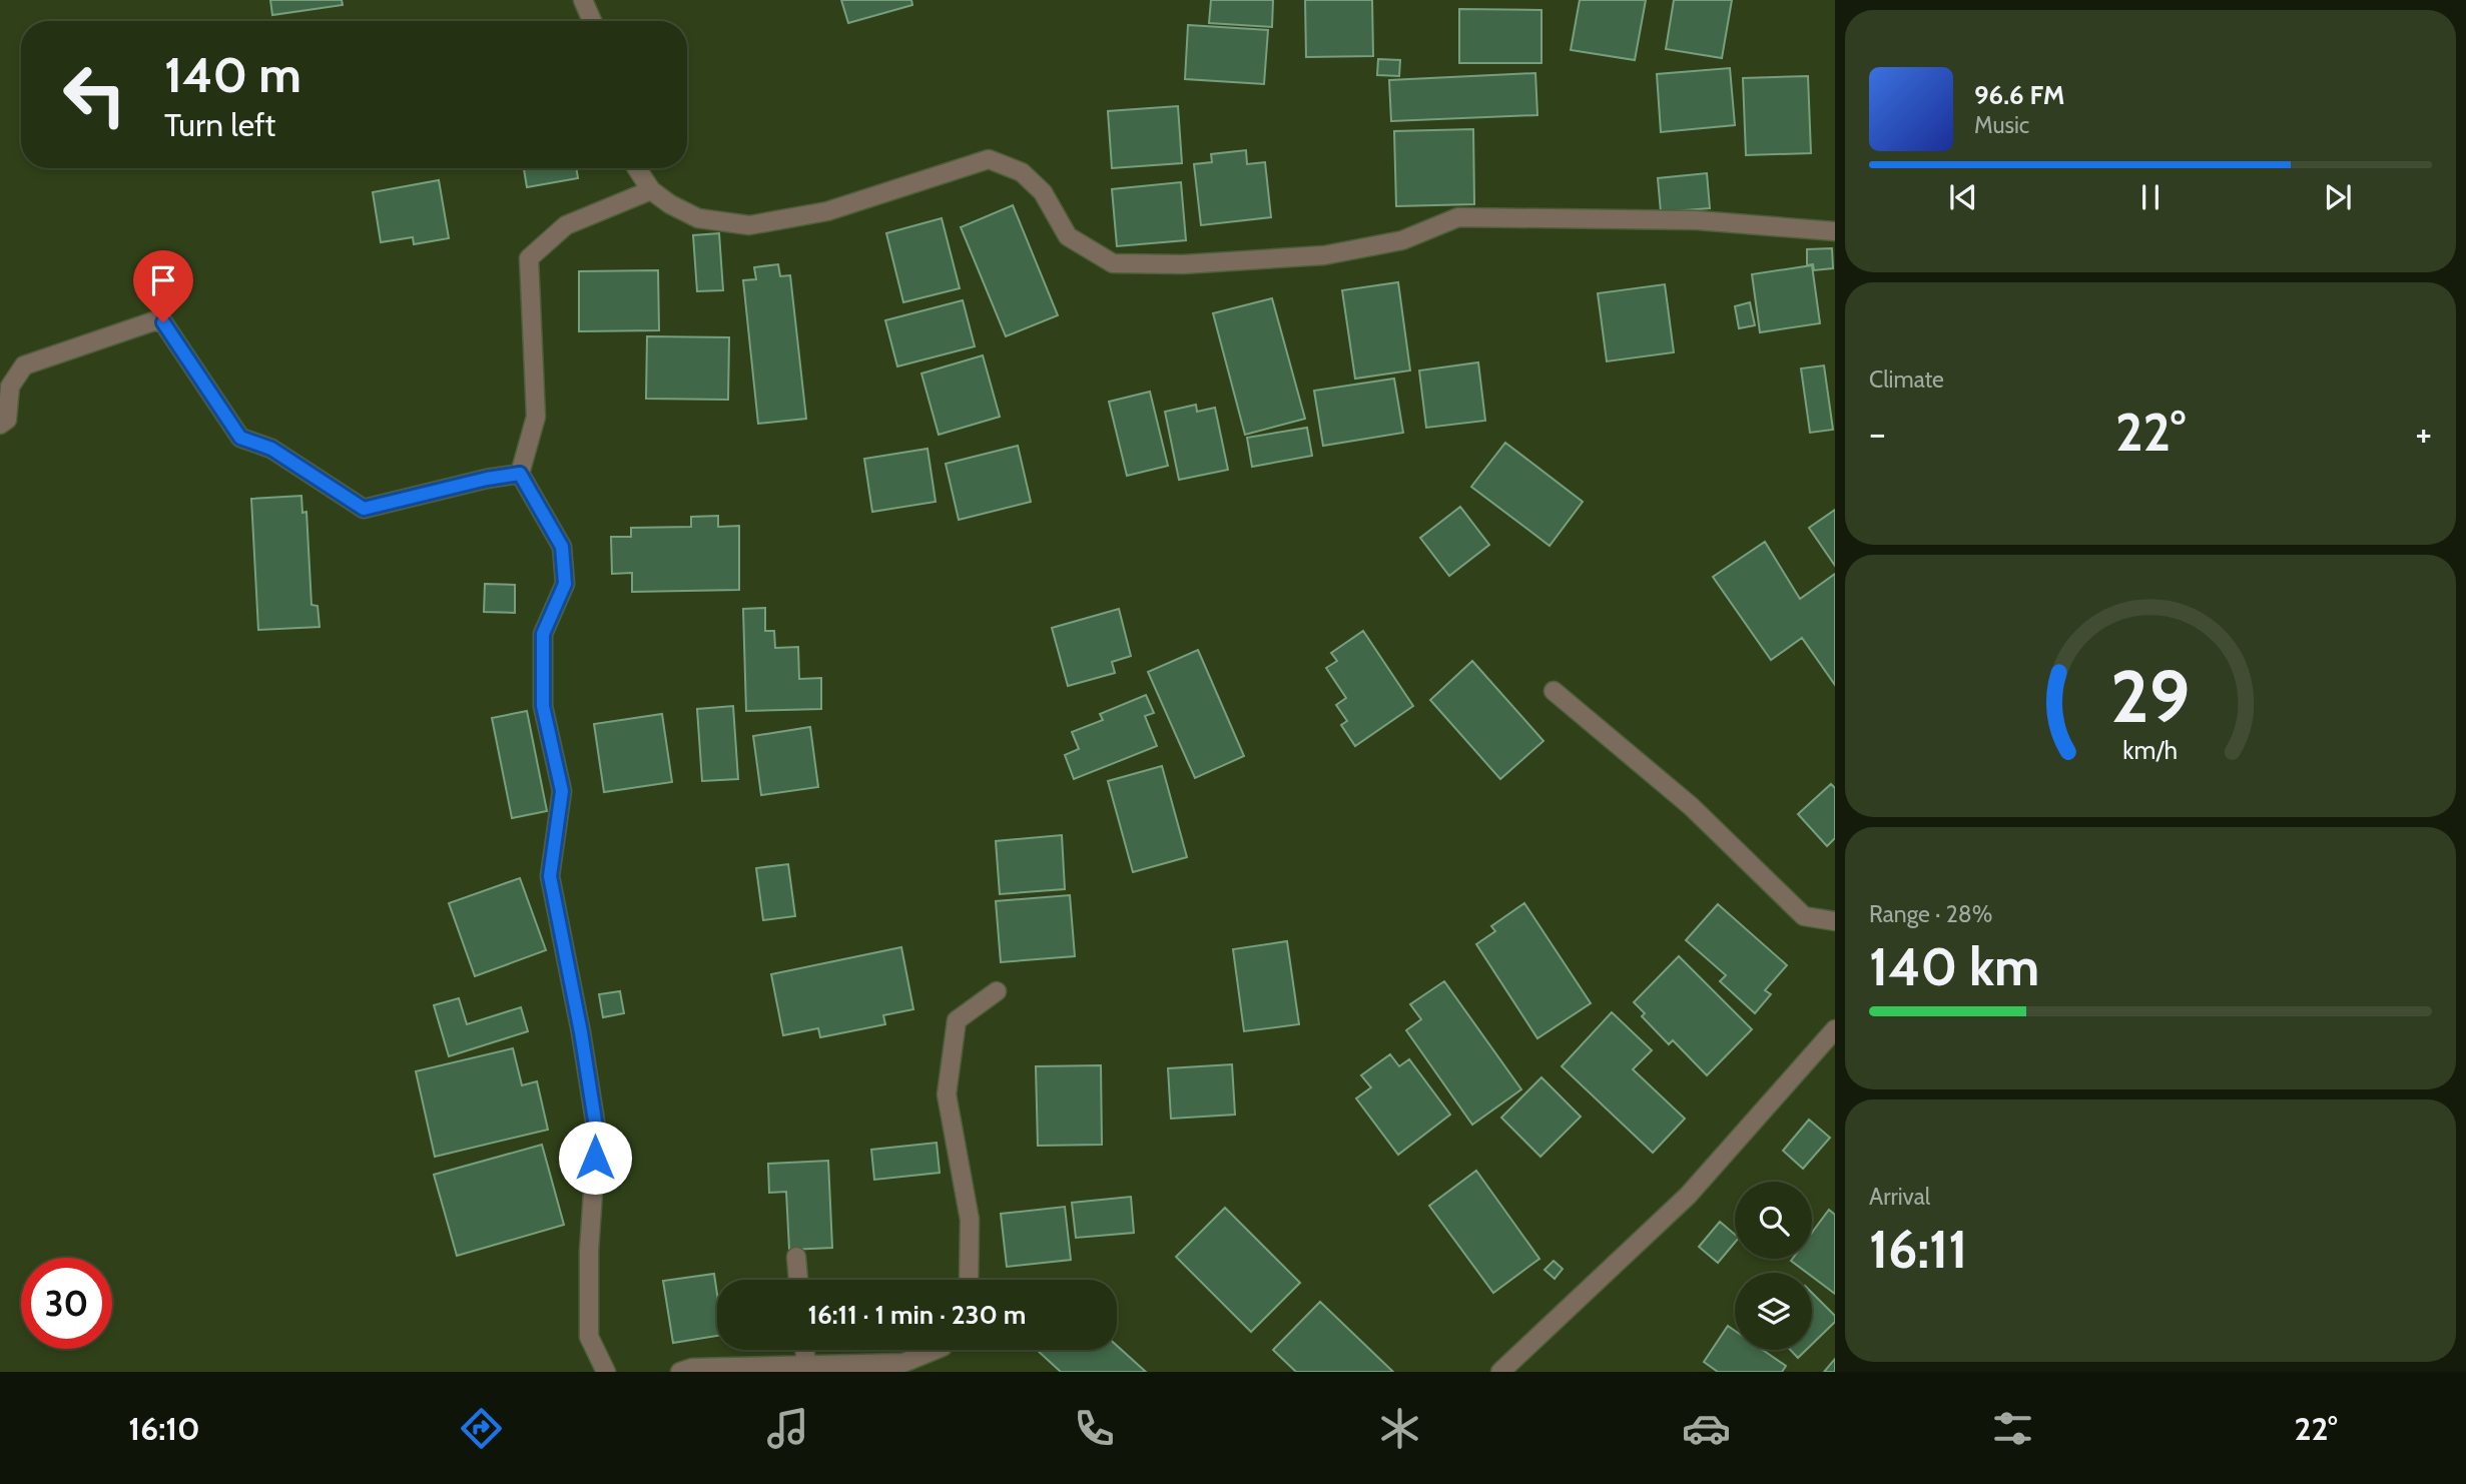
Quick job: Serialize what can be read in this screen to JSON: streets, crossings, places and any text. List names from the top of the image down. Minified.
{"page":{"turn":["140 m","Turn left"],"song":["96.6 FM","Music"],"tile":["Climate",["Range · 28%","140 km"],["Arrival","16:11"]],"heat":["−","22°","+"],"limit":"30","trip":"16:11 · 1 min · 230 m","tabs":["16:10","22°"],"gauge":["29","km/h"]}}
